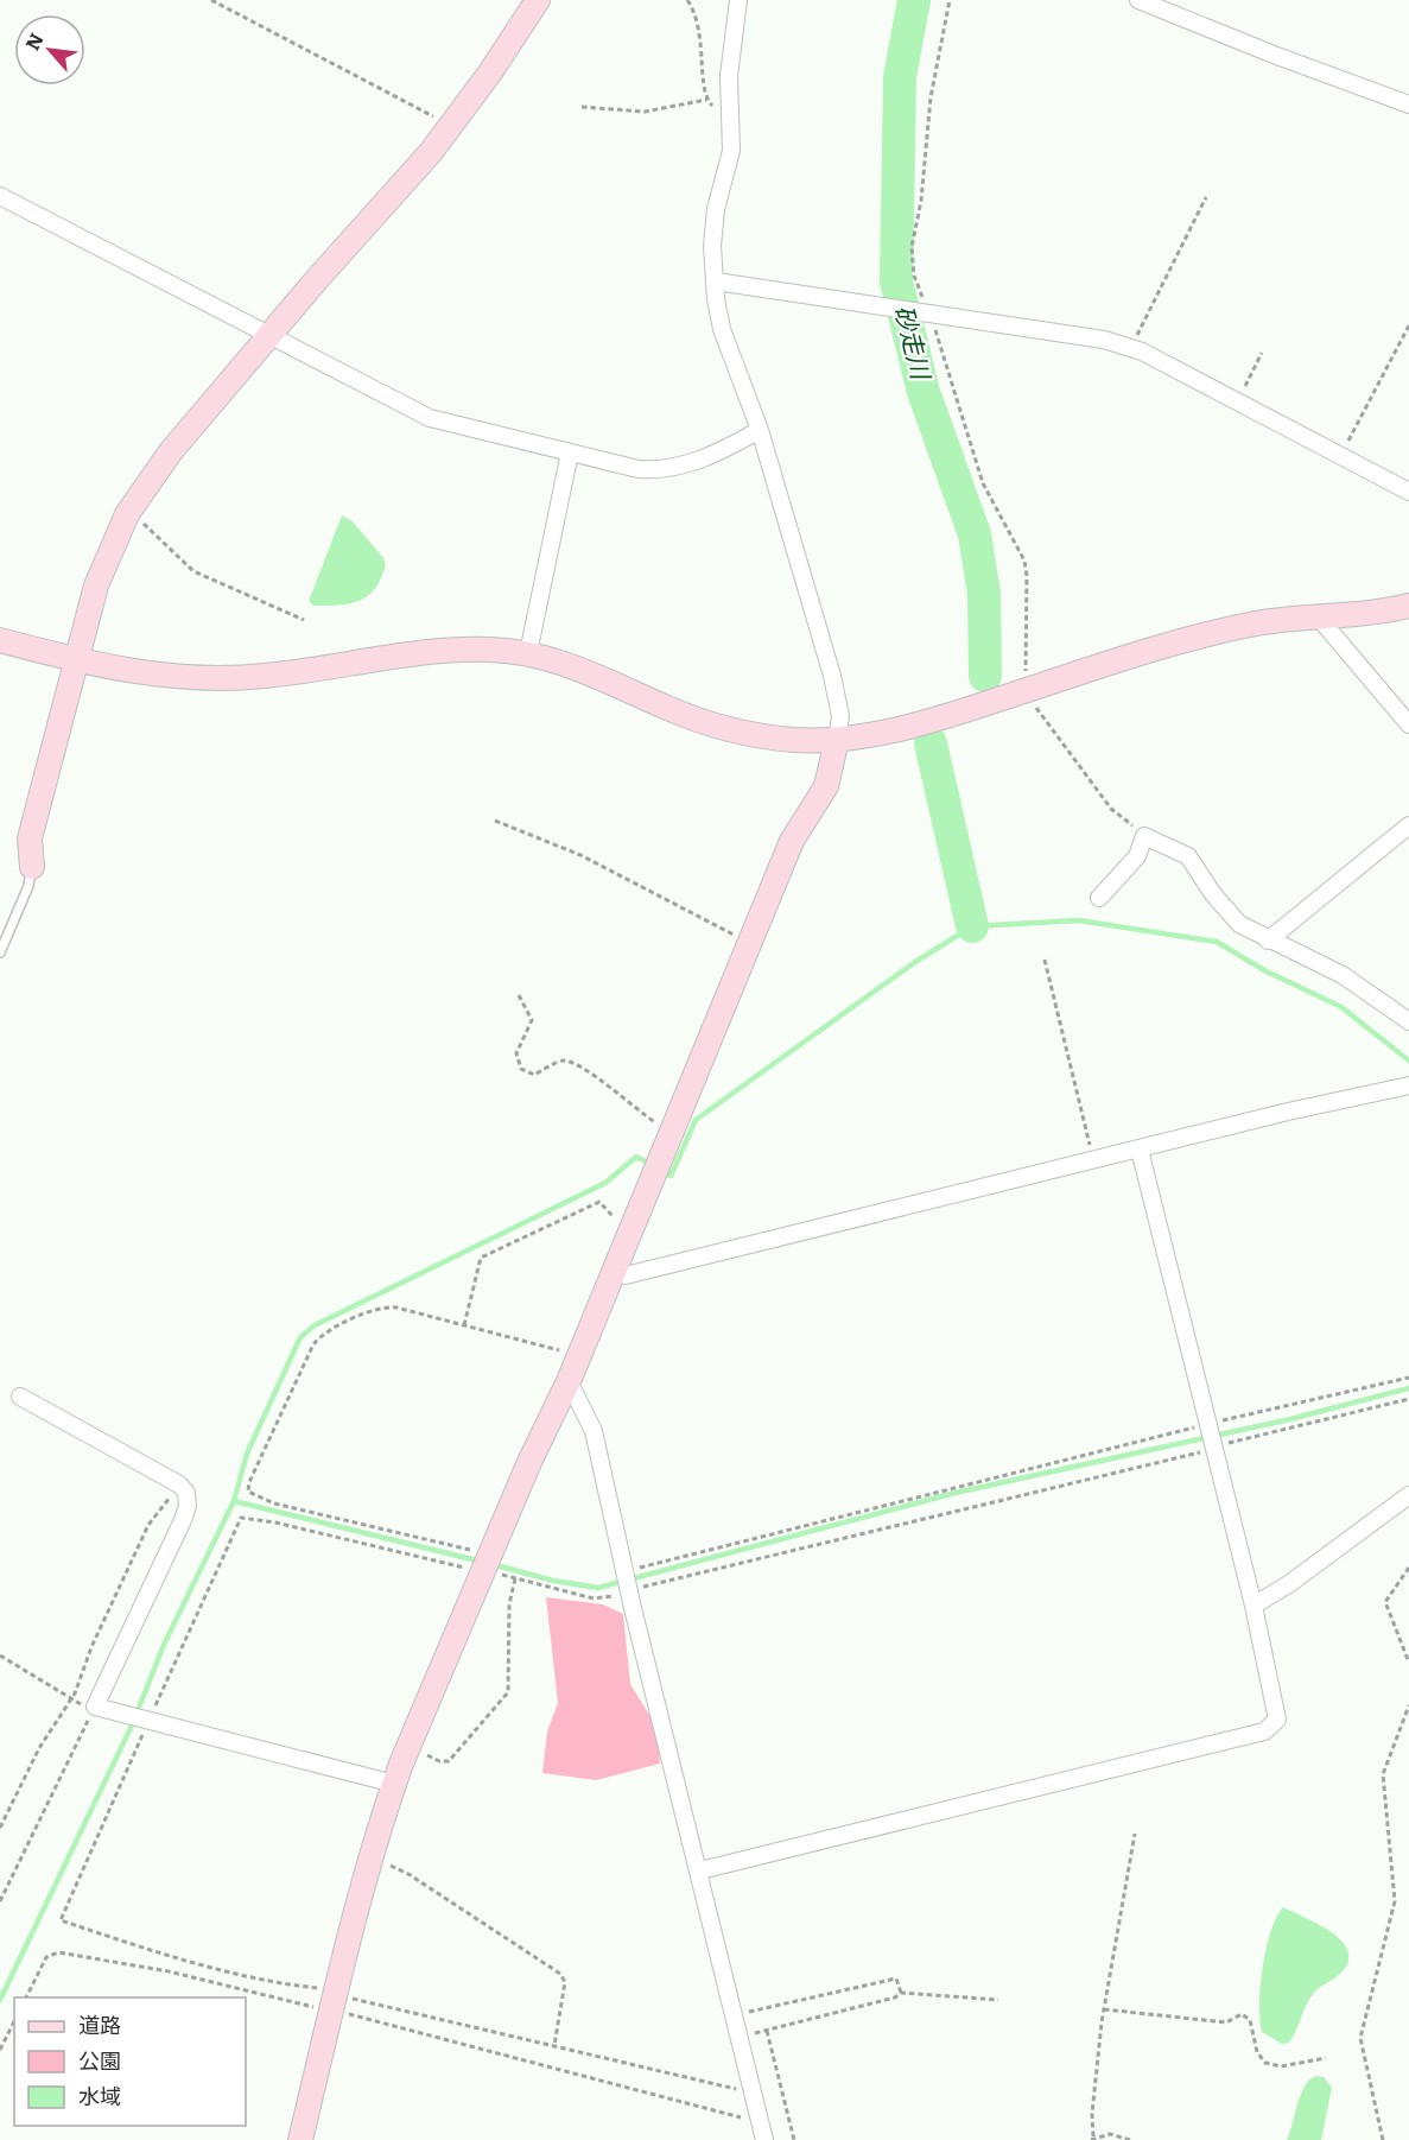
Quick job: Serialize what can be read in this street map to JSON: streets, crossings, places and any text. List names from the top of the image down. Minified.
{"water":["砂走川"],"legend":["道路","公園","水域"],"north":"top left"}
